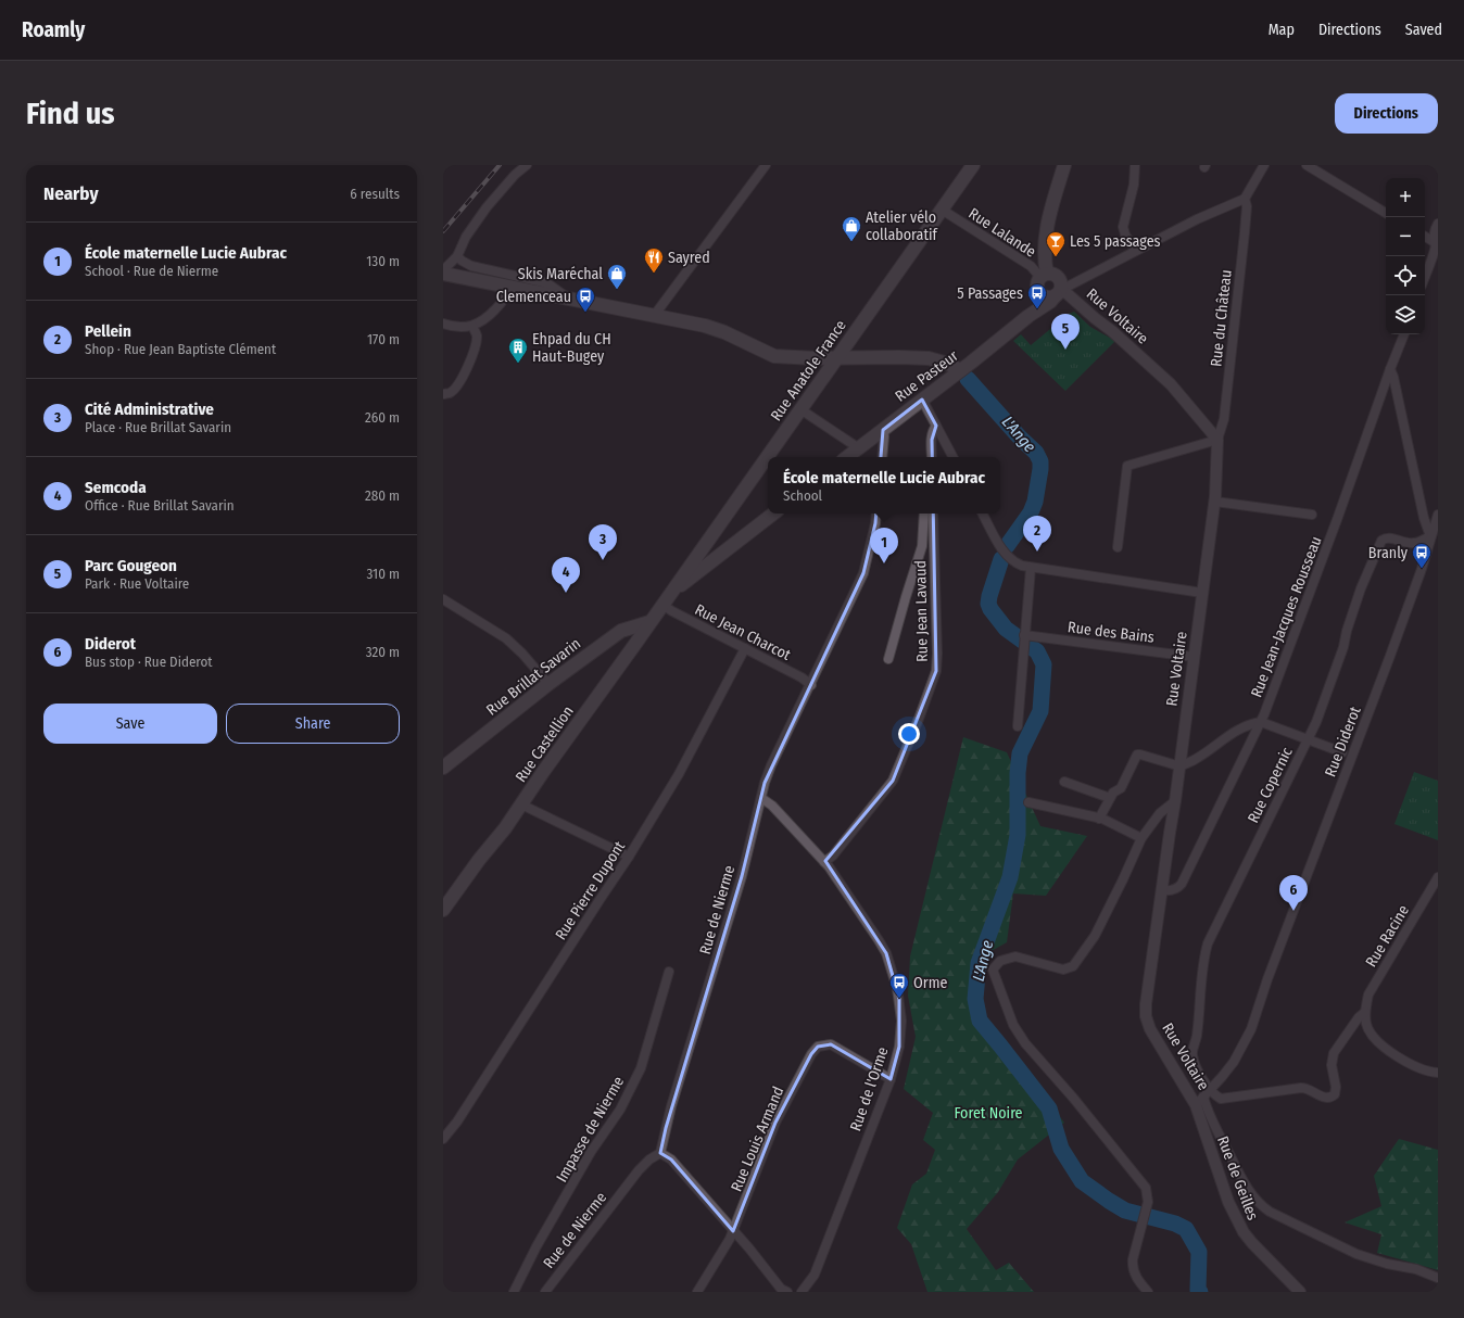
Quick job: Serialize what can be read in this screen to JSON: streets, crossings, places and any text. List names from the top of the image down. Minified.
{"streets":{"main road":["Rue Anatole France","Rue Pasteur","Rue Brillat Savarin","Rue Castellion"],"street":["Rue Lalande","Rue Voltaire","Rue du Château","Rue Jean Lavaud","Rue Jean-Jacques Rousseau","Rue Jean Charcot","Rue des Bains","Rue Diderot","Rue Copernic","Rue Pierre Dupont","Rue de Nierme","Rue Racine","Rue de l'Orme","Impasse de Nierme","Rue Louis Armand","Rue de Geilles"]},"crossings":[["Rue Lalande","Rue Voltaire"],["Rue Lalande","Rue Anatole France"],["Rue Lalande","Rue Pasteur"],["Rue Voltaire","Rue du Château"],["Rue Voltaire","Rue Pasteur"],["Rue Voltaire","Rue Jean-Jacques Rousseau"],["Rue Voltaire","Rue des Bains"],["Rue Voltaire","Rue Diderot"],["Rue Voltaire","Rue Copernic"],["Rue Voltaire","Rue de Geilles"],["Rue Anatole France","Rue Jean Charcot"],["Rue Anatole France","Rue Castellion"],["Rue Jean Lavaud","Rue de l'Orme"],["Rue Jean Charcot","Rue Castellion"],["Rue Jean Charcot","Rue Pierre Dupont"],["Rue Jean Charcot","Rue de Nierme"],["Rue Brillat Savarin","Rue Castellion"],["Rue Diderot","Rue Copernic"],["Rue Diderot","Rue de Geilles"],["Rue Copernic","Rue de Geilles"],["Rue de Nierme","Rue de l'Orme"],["Rue de l'Orme","Rue Louis Armand"]],"water":["L'Ange"],"parks":["Foret Noire"],"places":{"shop":["Atelier vélo collaboratif","Skis Maréchal"],"bar":["Les 5 passages"],"restaurant":["Sayred"],"bus stop":["5 Passages","Clemenceau","Branly","Orme"],"building":["Ehpad du CH Haut-Bugey"]},"page":{"header":"Roamly","nav":["Map","Directions","Saved"],"buttons":["Directions",["Save","Share"]],"title":"Find us","heading":["Nearby","6 results"],"map_buttons":["+","−"],"list":[{"mark":"1","name":"École maternelle Lucie Aubrac","note":"School · Rue de Nierme","value":"130 m"},{"mark":"2","name":"Pellein","note":"Shop · Rue Jean Baptiste Clément","value":"170 m"},{"mark":"3","name":"Cité Administrative","note":"Place · Rue Brillat Savarin","value":"260 m"},{"mark":"4","name":"Semcoda","note":"Office · Rue Brillat Savarin","value":"280 m"},{"mark":"5","name":"Parc Gougeon","note":"Park · Rue Voltaire","value":"310 m"},{"mark":"6","name":"Diderot","note":"Bus stop · Rue Diderot","value":"320 m"}],"pins":["5","2","3","1","4","6"],"popup":["École maternelle Lucie Aubrac","School"]}}
